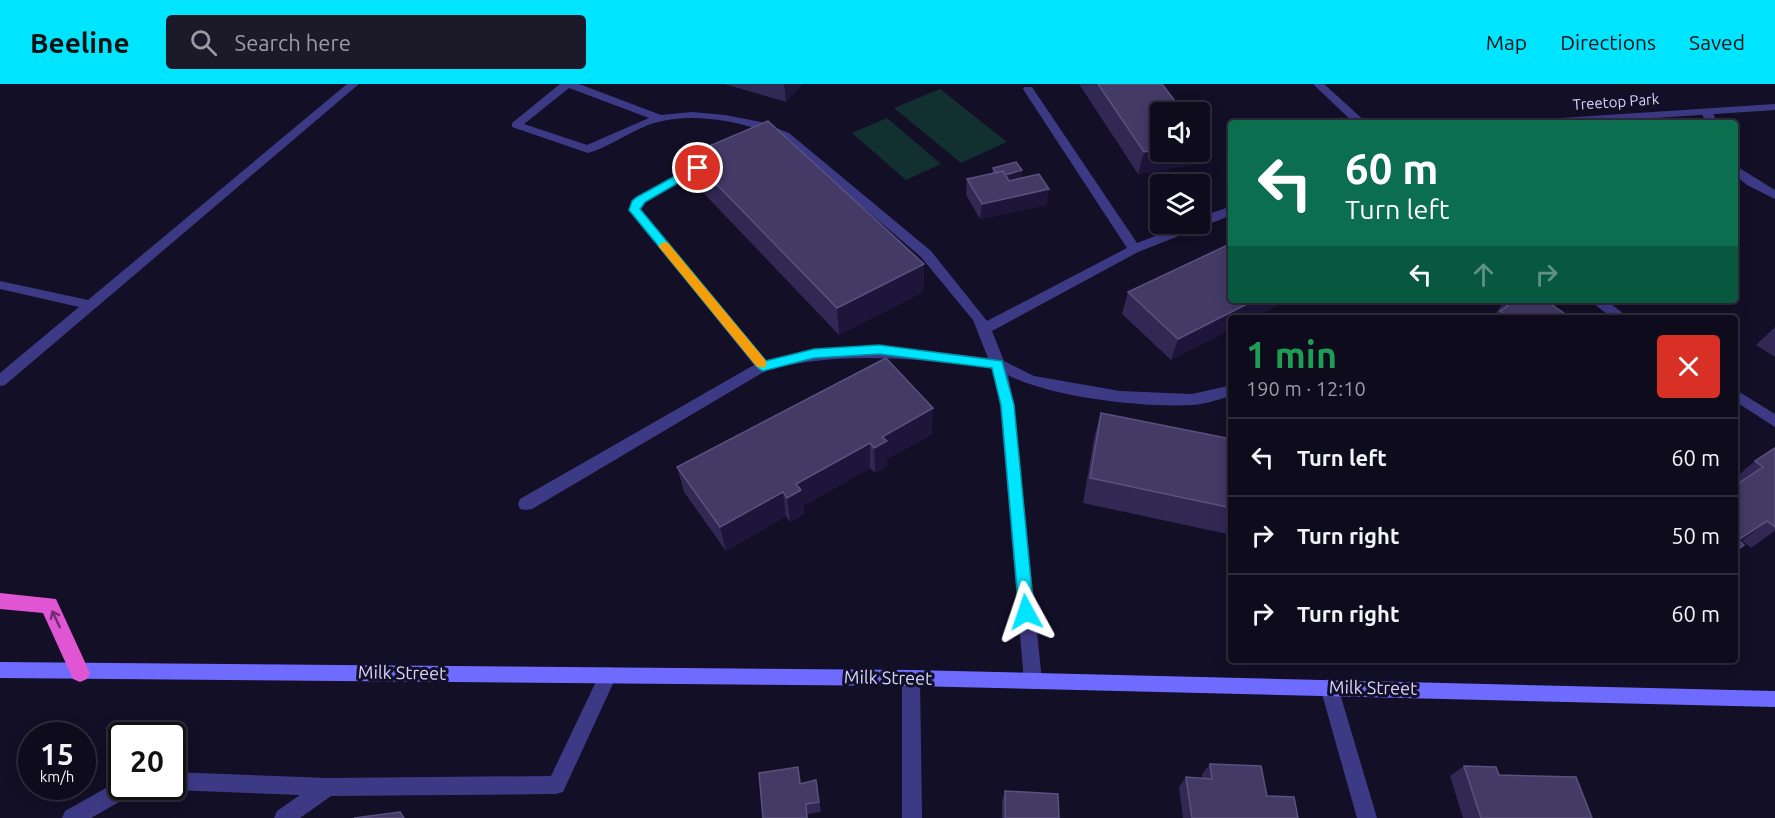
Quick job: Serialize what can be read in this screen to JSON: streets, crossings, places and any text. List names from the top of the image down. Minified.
{"streets":{"main road":["Milk Street"],"street":["Treetop Park"]},"page":{"header":"Beeline","search":"Search here","nav":["Map","Directions","Saved"],"turn":["60 m","Turn left"],"heading":["1 min","190 m · 12:10"],"list":[{"name":"Turn left","value":"60 m"},{"name":"Turn right","value":"50 m"},{"name":"Turn right","value":"60 m"}],"speed":"15 km/h","limit":"20"}}
